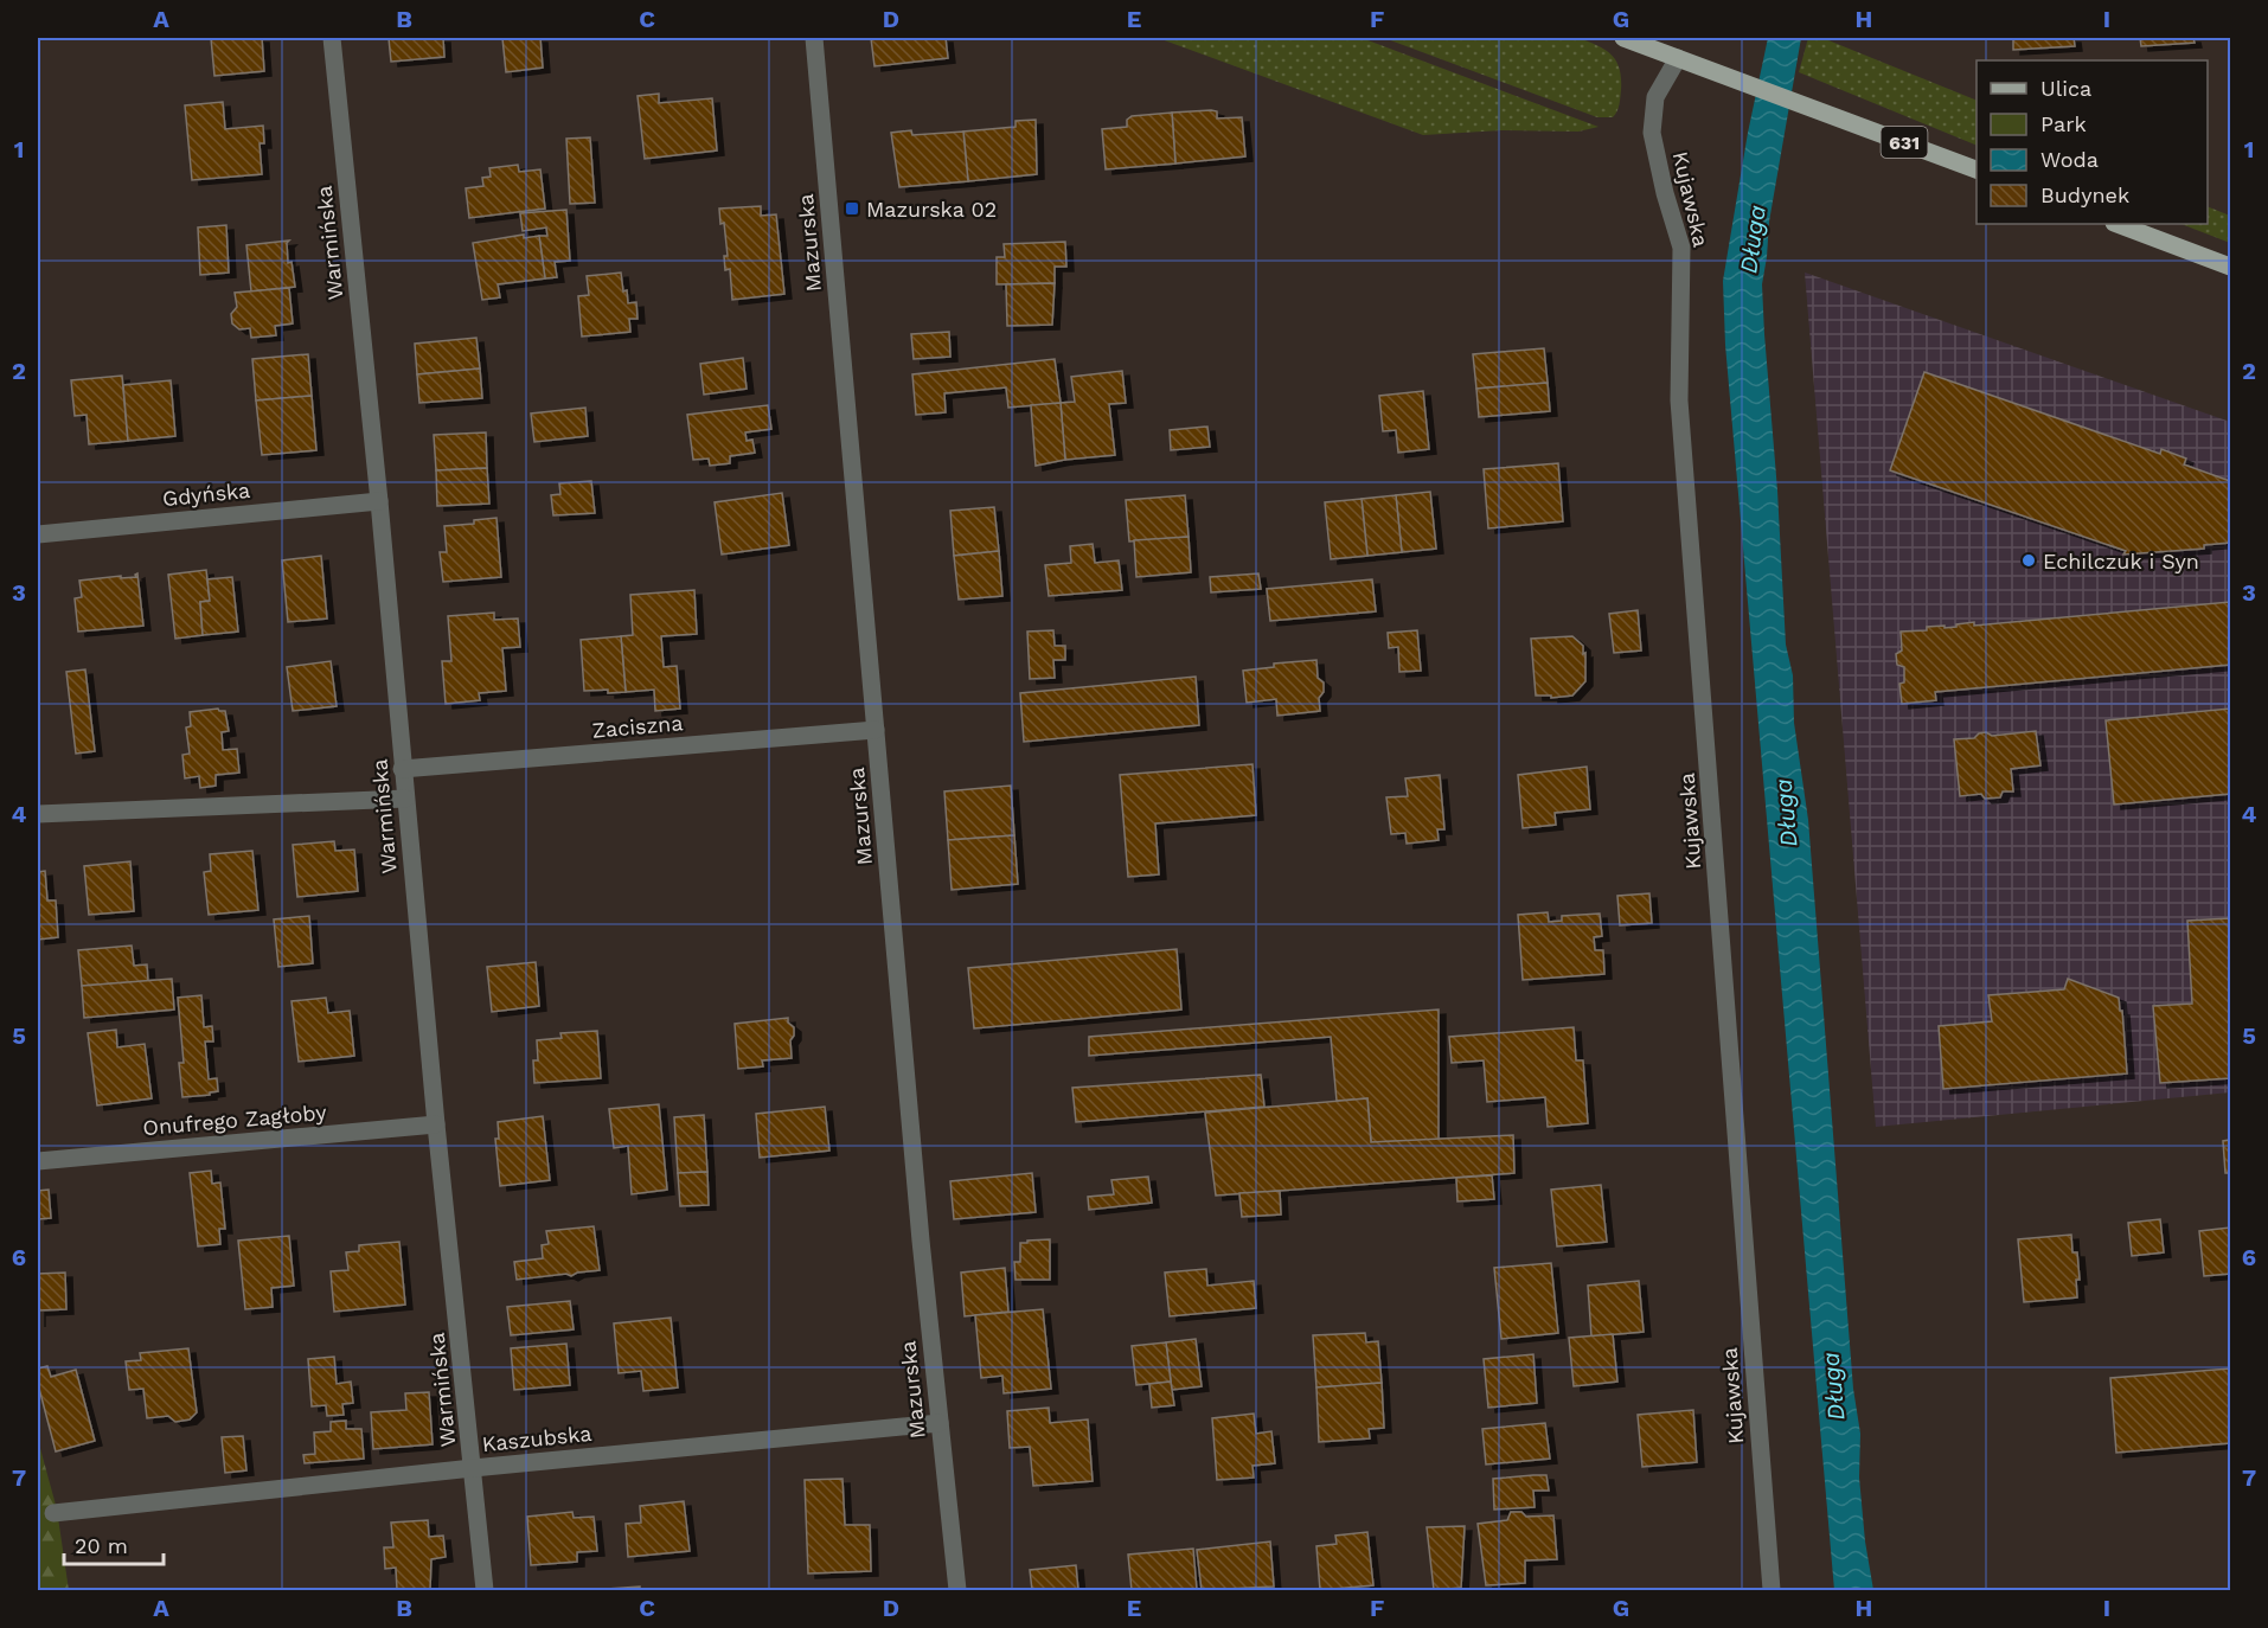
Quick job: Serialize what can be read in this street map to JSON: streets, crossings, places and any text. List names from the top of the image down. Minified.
{"streets":{"main road":["631"],"street":["Kujawska","Warmińska","Mazurska","Gdyńska","Zaciszna","Onufrego Zagłoby","Kaszubska"]},"crossings":[["631","Kujawska"],["Warmińska","Gdyńska"],["Warmińska","Zaciszna"],["Warmińska","Onufrego Zagłoby"],["Warmińska","Kaszubska"],["Mazurska","Zaciszna"],["Mazurska","Kaszubska"]],"water":["Długa"],"places":{"transit":["Mazurska 02"],"other":["Echilczuk i Syn"]},"legend":["Ulica","Park","Woda","Budynek"],"scale_bar":"20 m","grid":{"columns":["A","B","C","D","E","F","G","H","I"],"rows":["1","2","3","4","5","6","7"]}}
